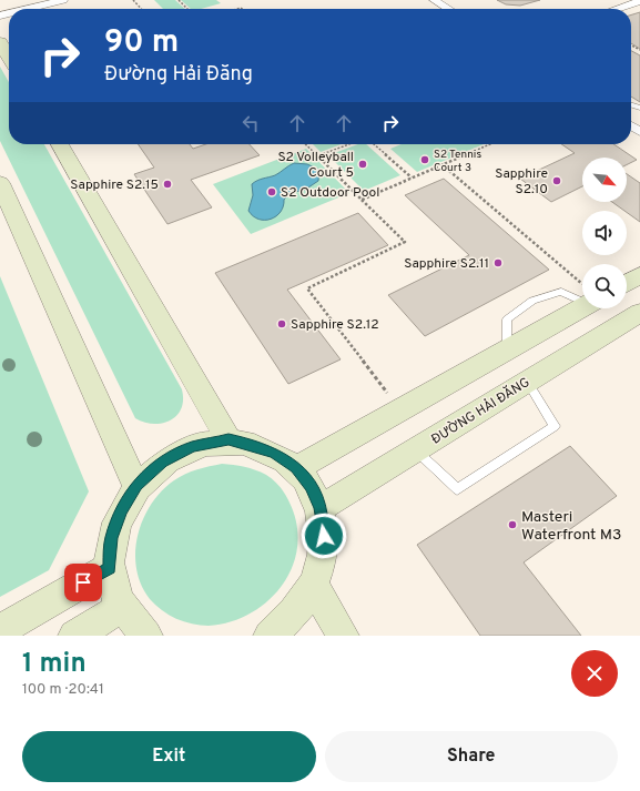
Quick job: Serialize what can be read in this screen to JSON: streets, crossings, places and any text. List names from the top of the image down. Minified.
{"streets":{"main road":["ĐƯỜNG HẢI ĐĂNG"]},"places":["S2 Tennis Court 3","S2 Volleyball Court 5","Sapphire S2.10","Sapphire S2.15","S2 Outdoor Pool","Sapphire S2.11","Sapphire S2.12","Masteri Waterfront M3"],"north":"bottom right","page":{"turn":["90 m","Đường Hải Đăng"],"heading":["1 min","100 m · 20:41"],"buttons":["Exit","Share"]}}
